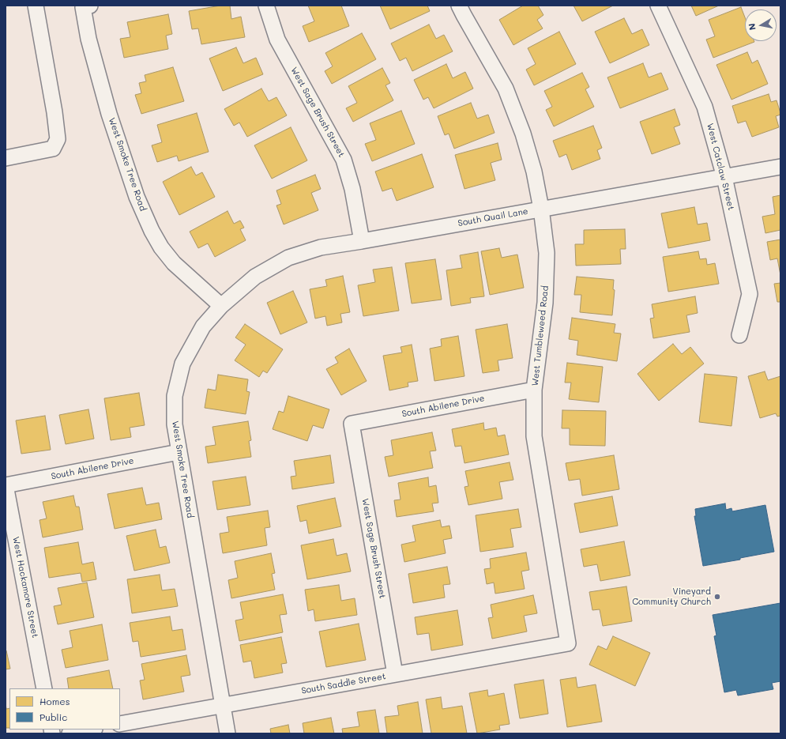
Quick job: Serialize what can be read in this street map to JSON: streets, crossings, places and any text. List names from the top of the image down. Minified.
{"streets":{"street":["West Sage Brush Street","West Smoke Tree Road","West Catclaw Street","South Quail Lane","West Tumbleweed Road","South Abilene Drive","West Hackamore Street","South Saddle Street"]},"crossings":[["West Sage Brush Street","South Quail Lane"],["West Sage Brush Street","South Abilene Drive"],["West Sage Brush Street","South Saddle Street"],["West Smoke Tree Road","South Quail Lane"],["West Smoke Tree Road","South Abilene Drive"],["West Smoke Tree Road","South Saddle Street"],["West Catclaw Street","South Quail Lane"],["South Quail Lane","West Tumbleweed Road"],["West Tumbleweed Road","South Abilene Drive"],["West Tumbleweed Road","South Saddle Street"],["South Abilene Drive","West Hackamore Street"]],"places":["Vineyard Community Church"],"legend":["Homes","Public"],"north":"left"}
